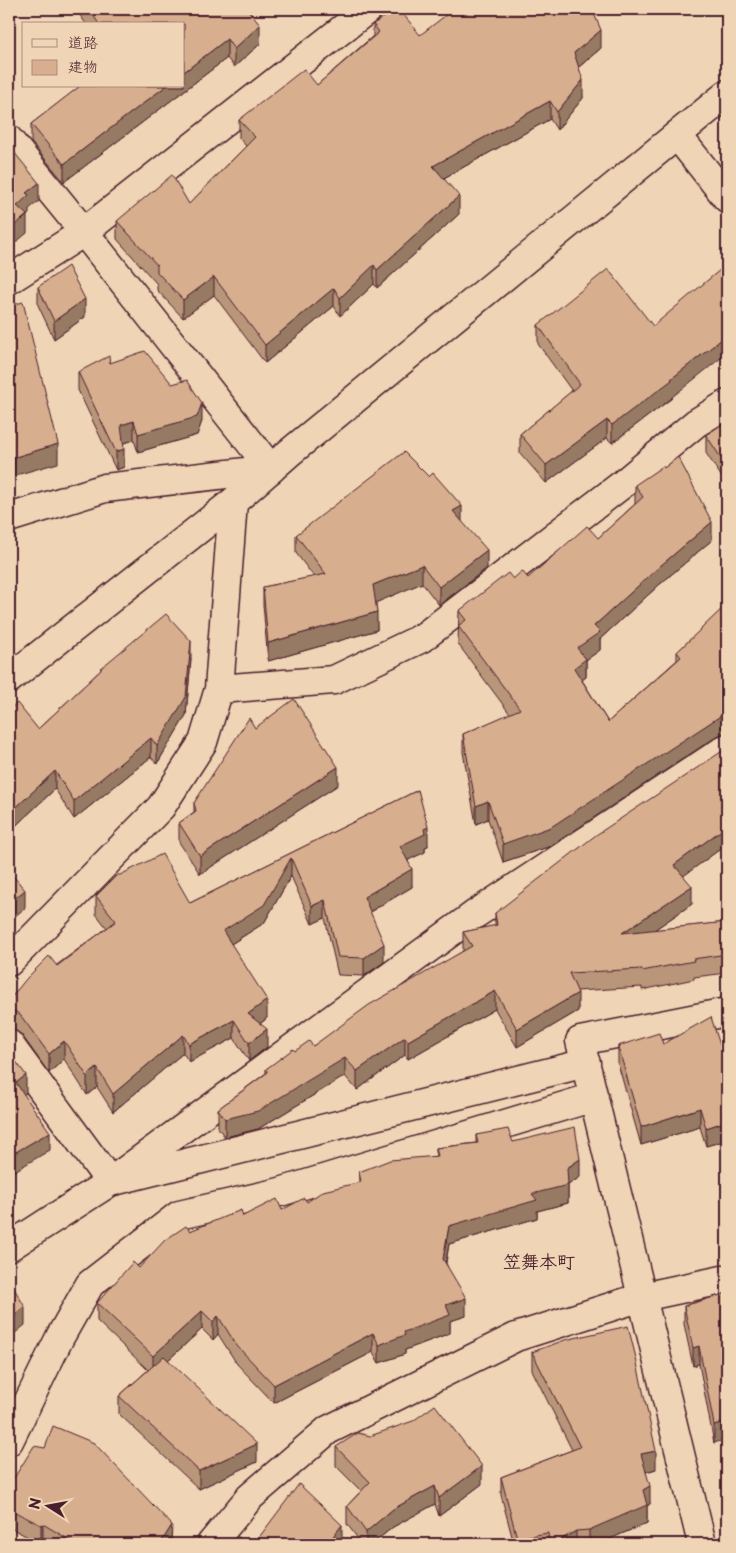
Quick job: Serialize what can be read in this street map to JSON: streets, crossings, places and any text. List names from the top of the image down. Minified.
{"districts":["笠舞本町"],"legend":["道路","建物"],"north":"left"}
